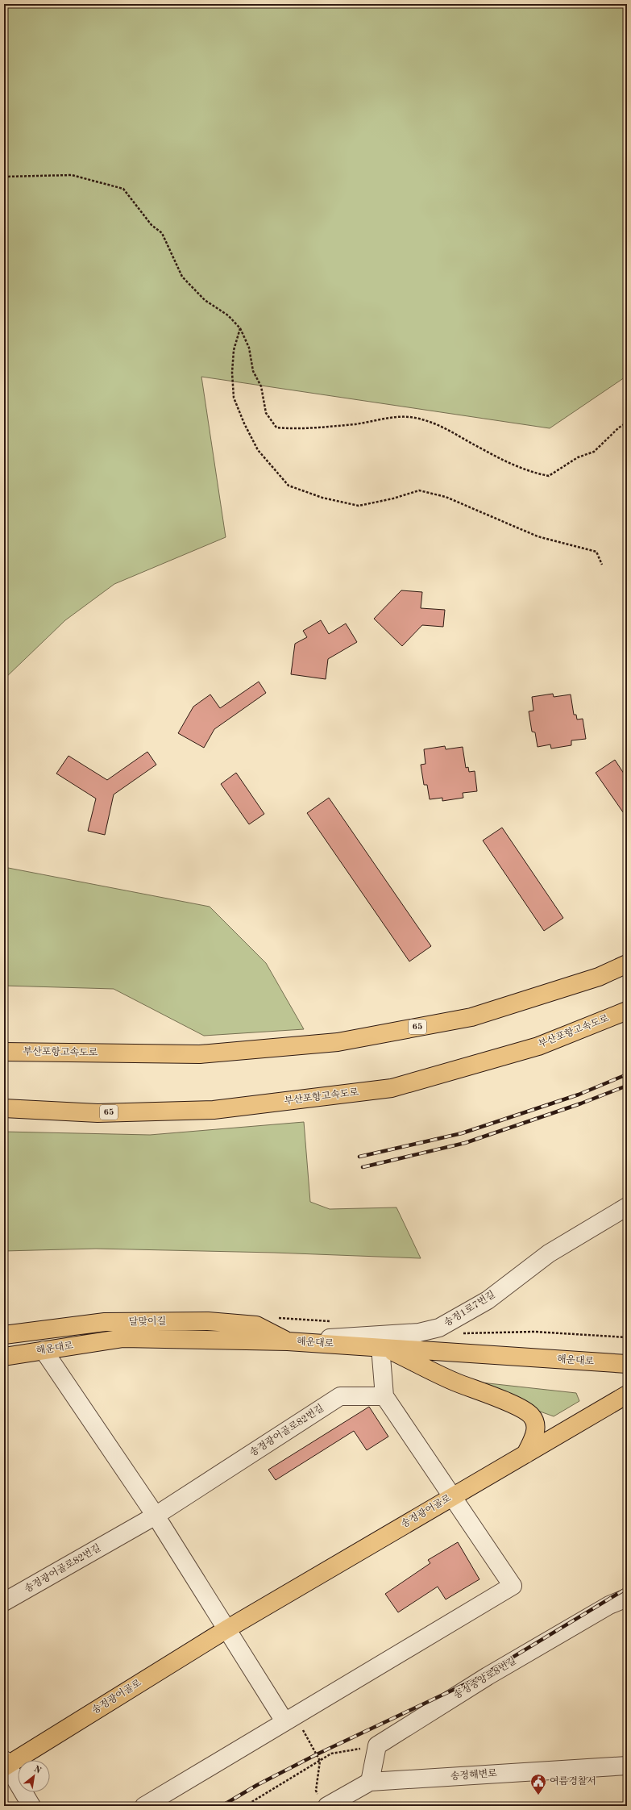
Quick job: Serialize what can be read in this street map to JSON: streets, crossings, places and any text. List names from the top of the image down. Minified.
{"streets":{"main road":["65","부산포항고속도로","달맞이길","해운대로","송정광어골로"],"street":["송정1로7번길","송정광어골로82번길","송정중앙로8번길","송정해변로"]},"crossings":[["송정1로7번길","달맞이길"],["송정1로7번길","해운대로"],["달맞이길","해운대로"]],"places":{"public building":["여름경찰서"]},"north":"top right"}
